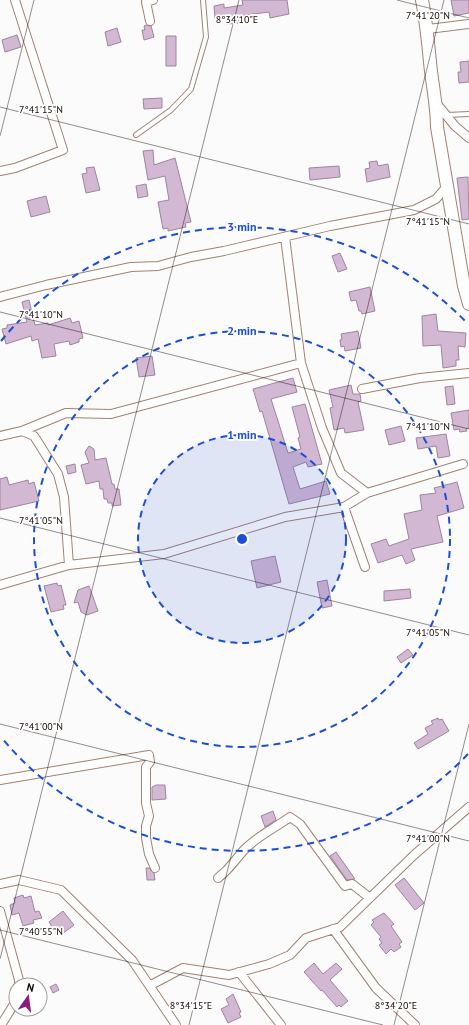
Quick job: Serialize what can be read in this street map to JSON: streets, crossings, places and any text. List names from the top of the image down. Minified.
{"north":"top","coordinates":["7°41'20\"N","8°34'10\"E","7°41'15\"N","7°41'10\"N","7°41'05\"N","7°41'00\"N","7°40'55\"N","8°34'15\"E","8°34'20\"E"],"rings":["3 min","2 min","1 min"]}
